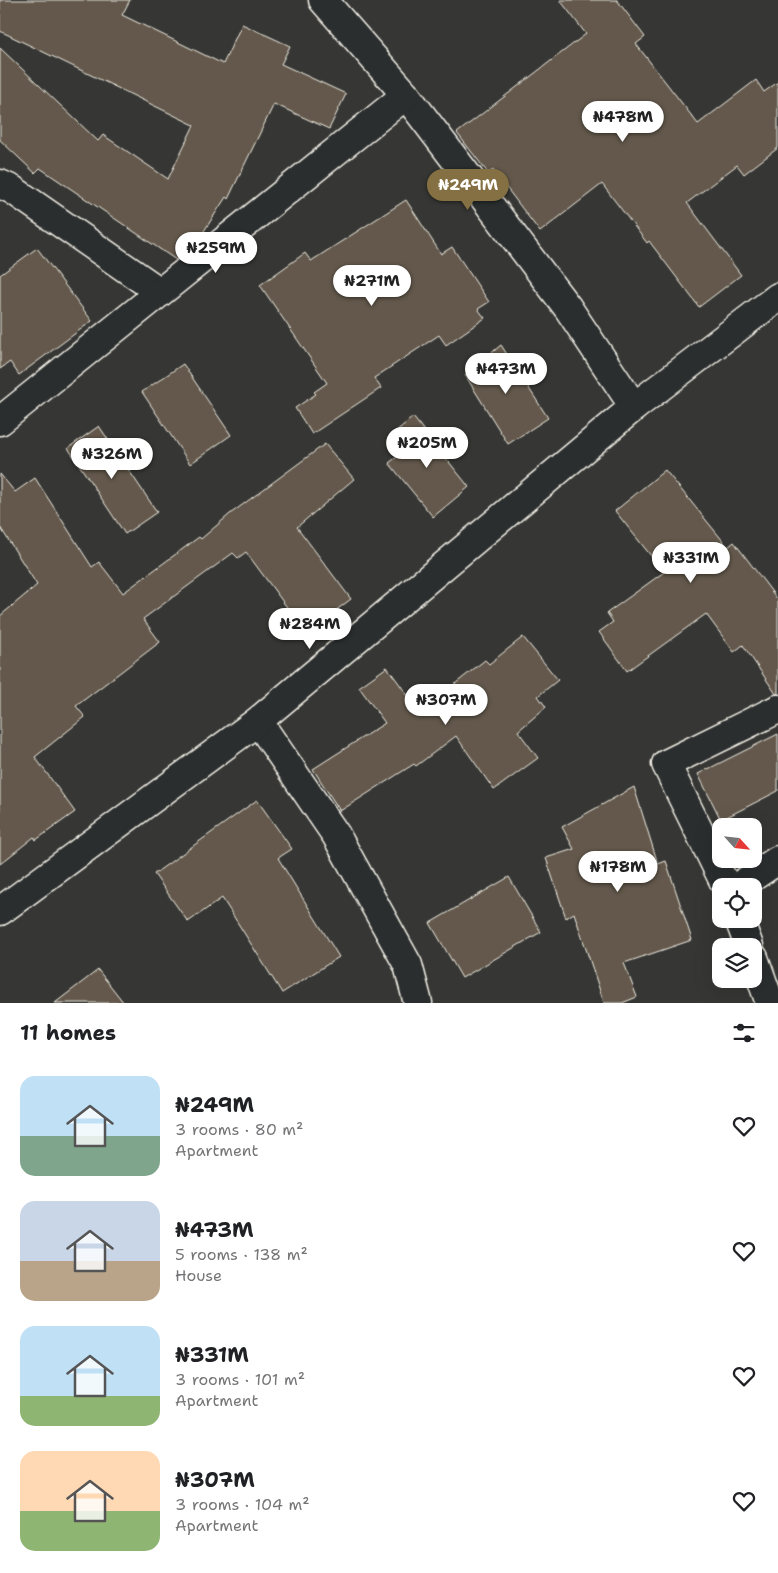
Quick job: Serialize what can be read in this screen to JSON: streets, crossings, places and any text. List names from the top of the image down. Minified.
{"north":"bottom right","page":{"price":["₦478M","₦249M","₦259M","₦271M","₦473M","₦205M","₦326M","₦331M","₦284M","₦307M","₦178M"],"heading":"11 homes","list":[{"name":"₦249M","note":"3 rooms · 80 m² · Apartment"},{"name":"₦473M","note":"5 rooms · 138 m² · House"},{"name":"₦331M","note":"3 rooms · 101 m² · Apartment"},{"name":"₦307M","note":"3 rooms · 104 m² · Apartment"}]}}
